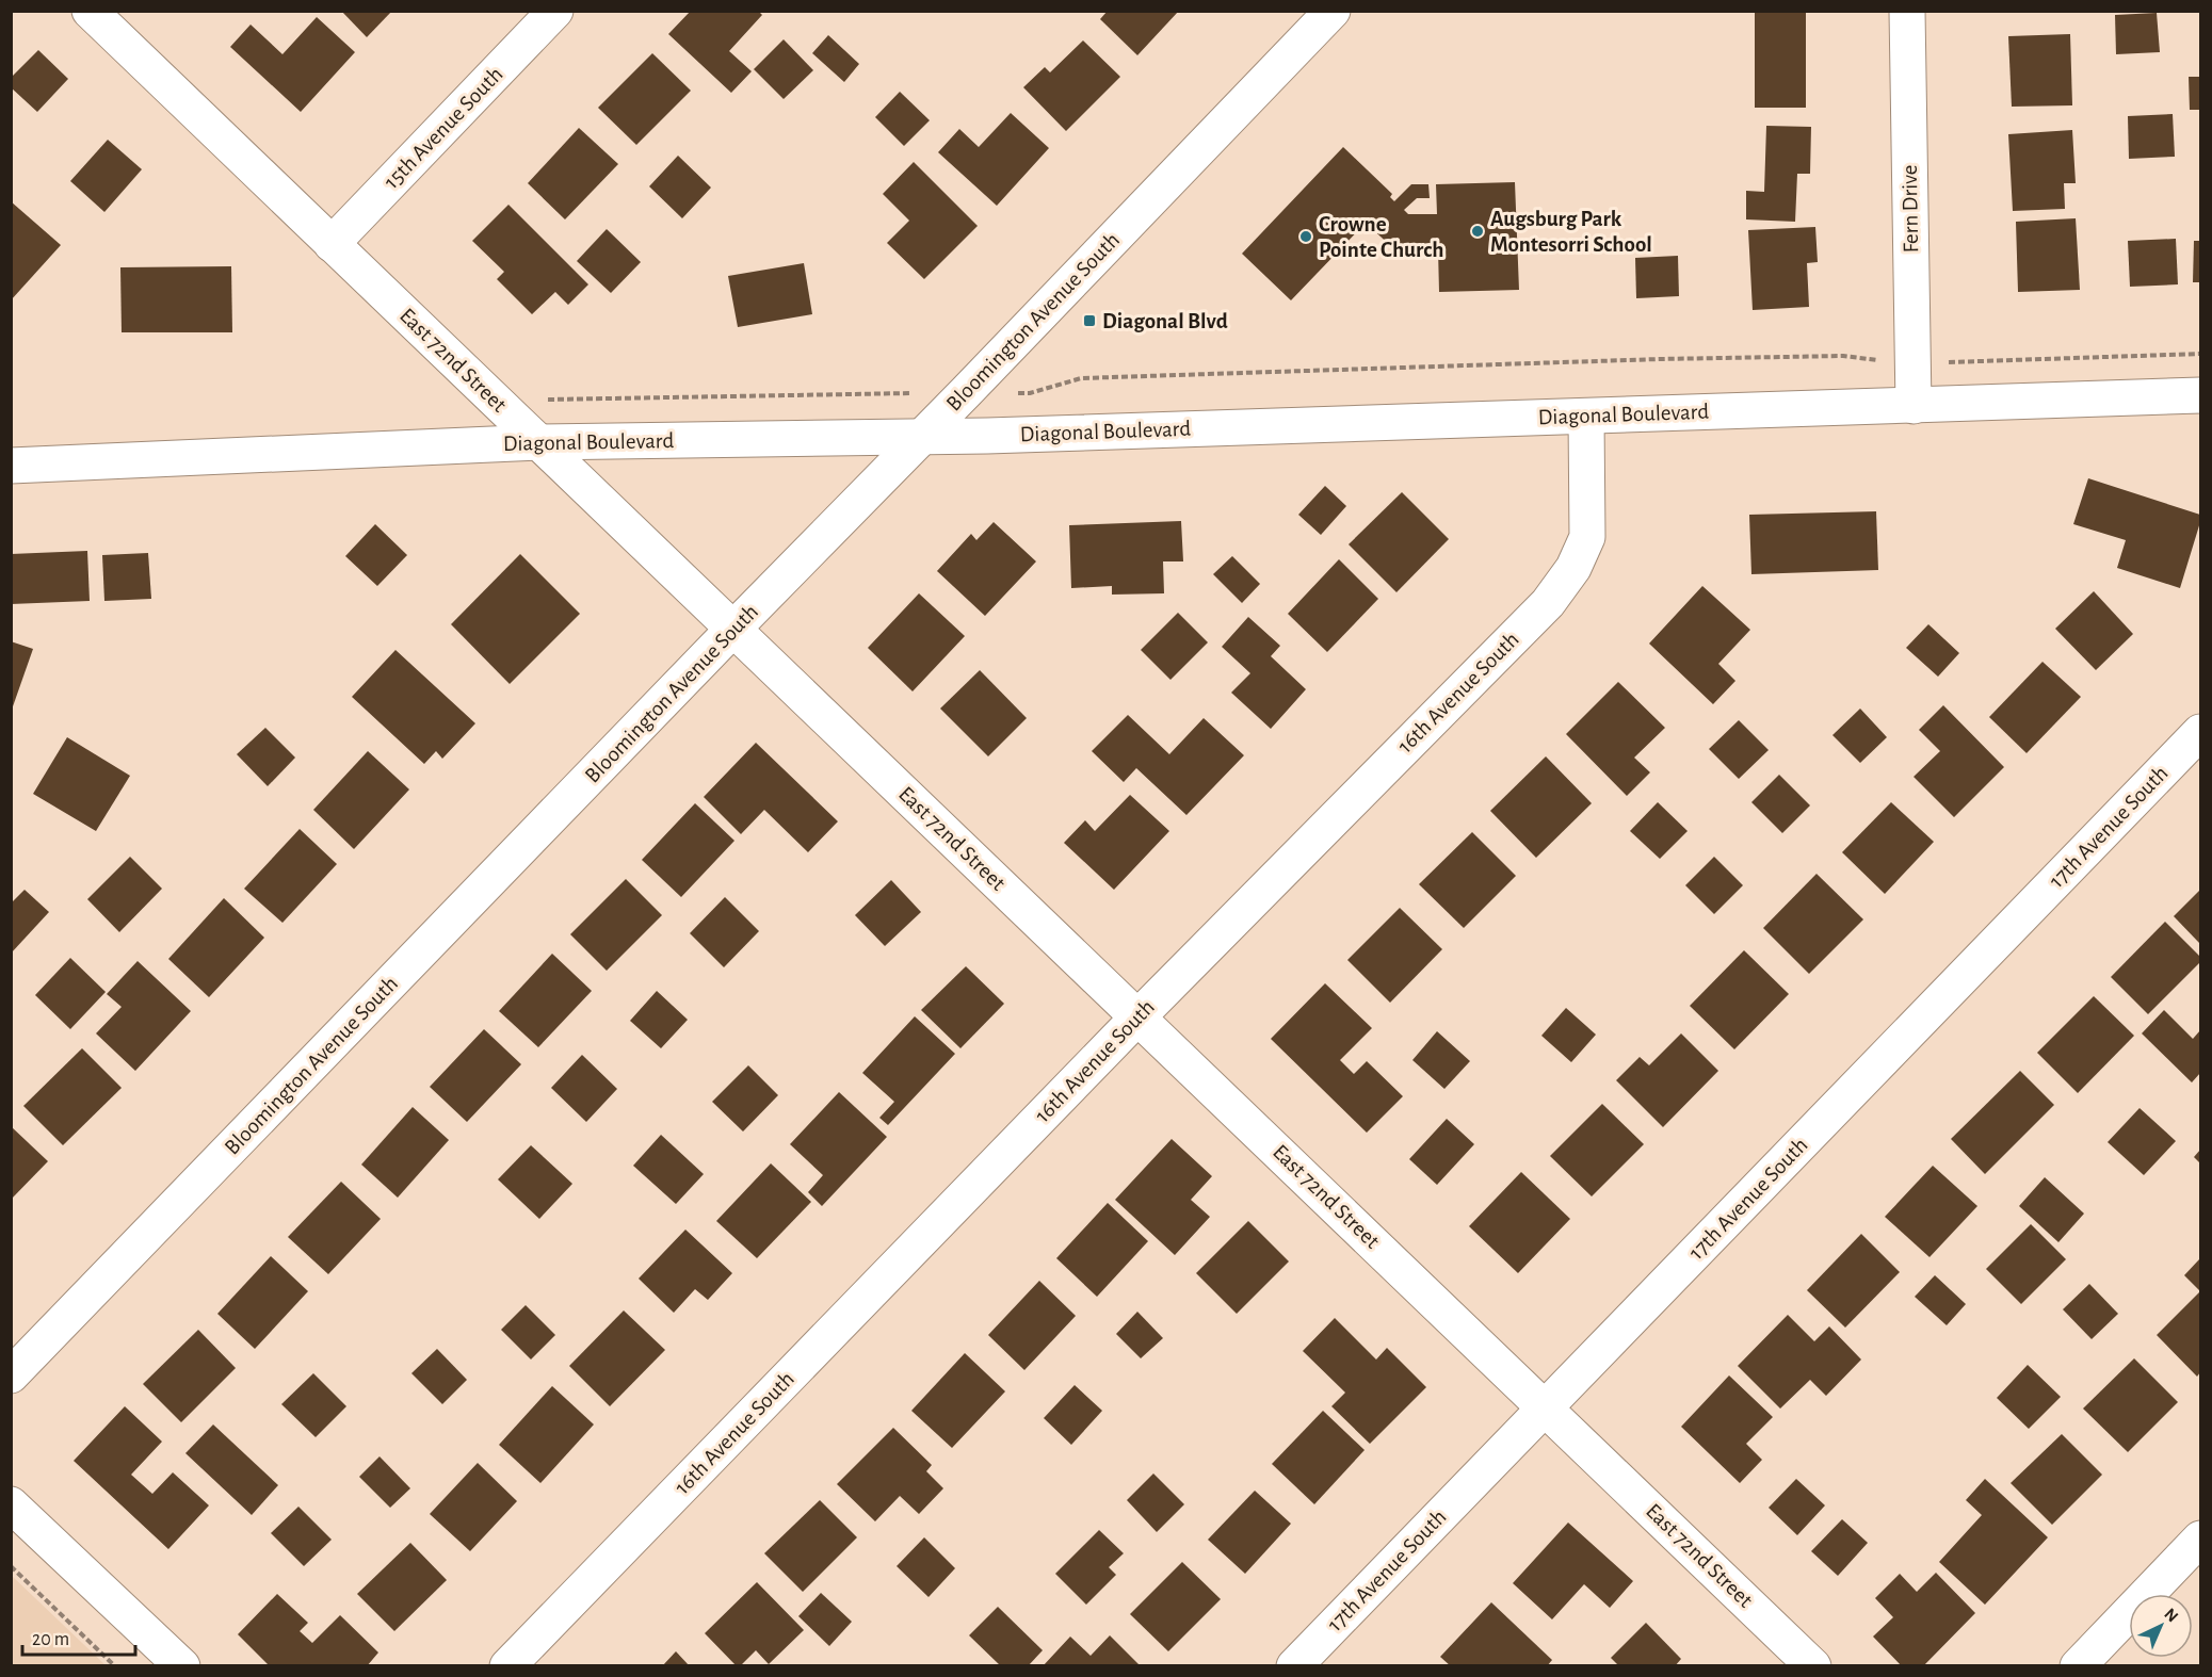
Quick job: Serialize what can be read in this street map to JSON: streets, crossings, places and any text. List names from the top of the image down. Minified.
{"streets":{"street":["15th Avenue South","Fern Drive","Bloomington Avenue South","East 72nd Street","Diagonal Boulevard","16th Avenue South","17th Avenue South"]},"crossings":[["15th Avenue South","East 72nd Street"],["Fern Drive","Diagonal Boulevard"],["Bloomington Avenue South","East 72nd Street"],["Bloomington Avenue South","Diagonal Boulevard"],["East 72nd Street","Diagonal Boulevard"],["East 72nd Street","16th Avenue South"],["East 72nd Street","17th Avenue South"],["Diagonal Boulevard","16th Avenue South"]],"places":{"other":["Augsburg Park Montesorri School","Crowne Pointe Church"],"transit":["Diagonal Blvd"]},"scale_bar":"20 m","north":"top right"}
